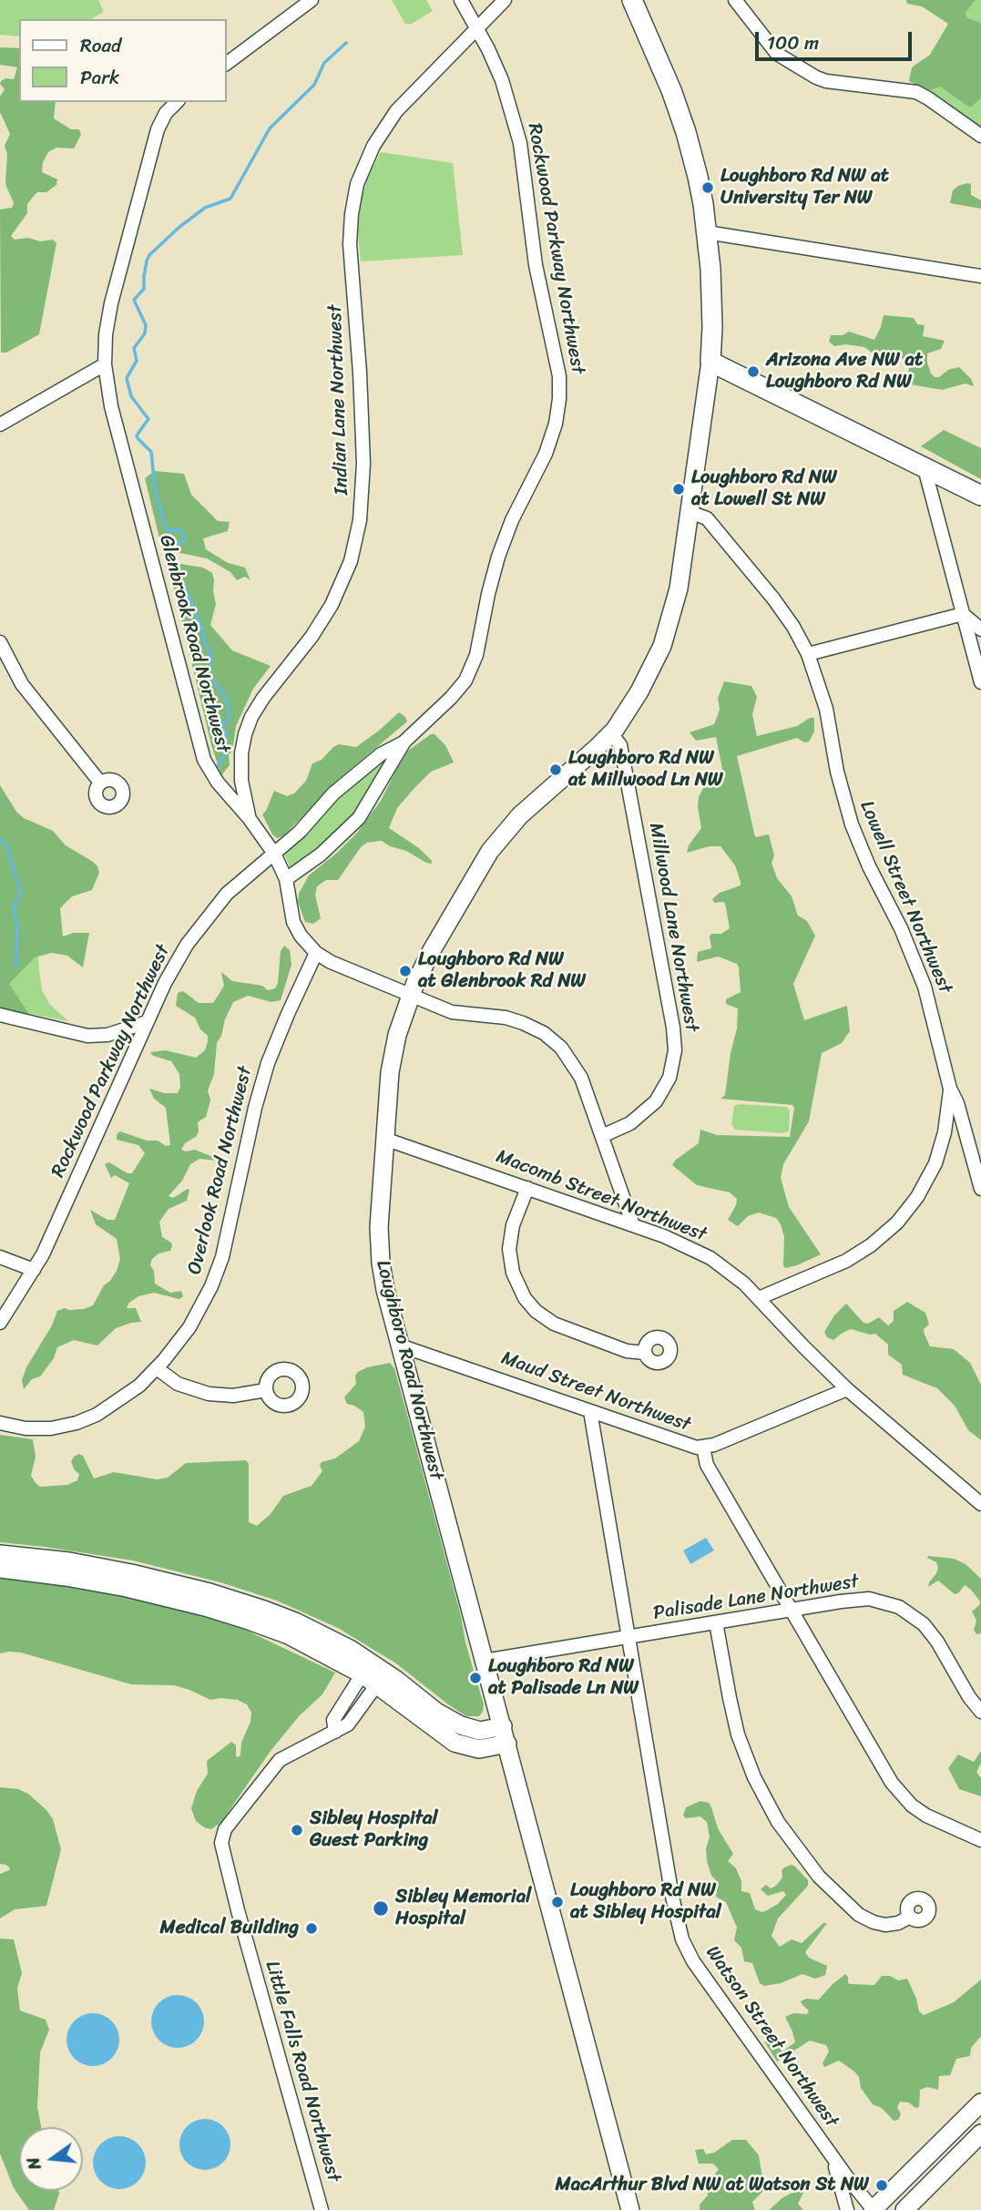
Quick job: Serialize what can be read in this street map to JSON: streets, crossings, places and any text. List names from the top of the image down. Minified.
{"streets":{"main road":["Loughboro Road Northwest"],"street":["Rockwood Parkway Northwest","Indian Lane Northwest","Glenbrook Road Northwest","Lowell Street Northwest","Millwood Lane Northwest","Overlook Road Northwest","Macomb Street Northwest","Maud Street Northwest","Palisade Lane Northwest","Watson Street Northwest","Little Falls Road Northwest"]},"crossings":[["Rockwood Parkway Northwest","Indian Lane Northwest"],["Rockwood Parkway Northwest","Glenbrook Road Northwest"],["Indian Lane Northwest","Glenbrook Road Northwest"],["Glenbrook Road Northwest","Millwood Lane Northwest"],["Glenbrook Road Northwest","Overlook Road Northwest"],["Glenbrook Road Northwest","Macomb Street Northwest"],["Glenbrook Road Northwest","Loughboro Road Northwest"],["Lowell Street Northwest","Loughboro Road Northwest"],["Millwood Lane Northwest","Loughboro Road Northwest"],["Macomb Street Northwest","Loughboro Road Northwest"],["Macomb Street Northwest","Maud Street Northwest"],["Loughboro Road Northwest","Maud Street Northwest"],["Loughboro Road Northwest","Palisade Lane Northwest"],["Maud Street Northwest","Watson Street Northwest"],["Palisade Lane Northwest","Watson Street Northwest"]],"places":["Loughboro Rd NW at University Ter NW","Arizona Ave NW at Loughboro Rd NW","Loughboro Rd NW at Lowell St NW","Loughboro Rd NW at Millwood Ln NW","Loughboro Rd NW at Glenbrook Rd NW","Loughboro Rd NW at Palisade Ln NW","Sibley Hospital Guest Parking","Loughboro Rd NW at Sibley Hospital","Sibley Memorial Hospital","Medical Building","MacArthur Blvd NW at Watson St NW"],"legend":["Road","Park"],"scale_bar":"100 m","north":"left"}
